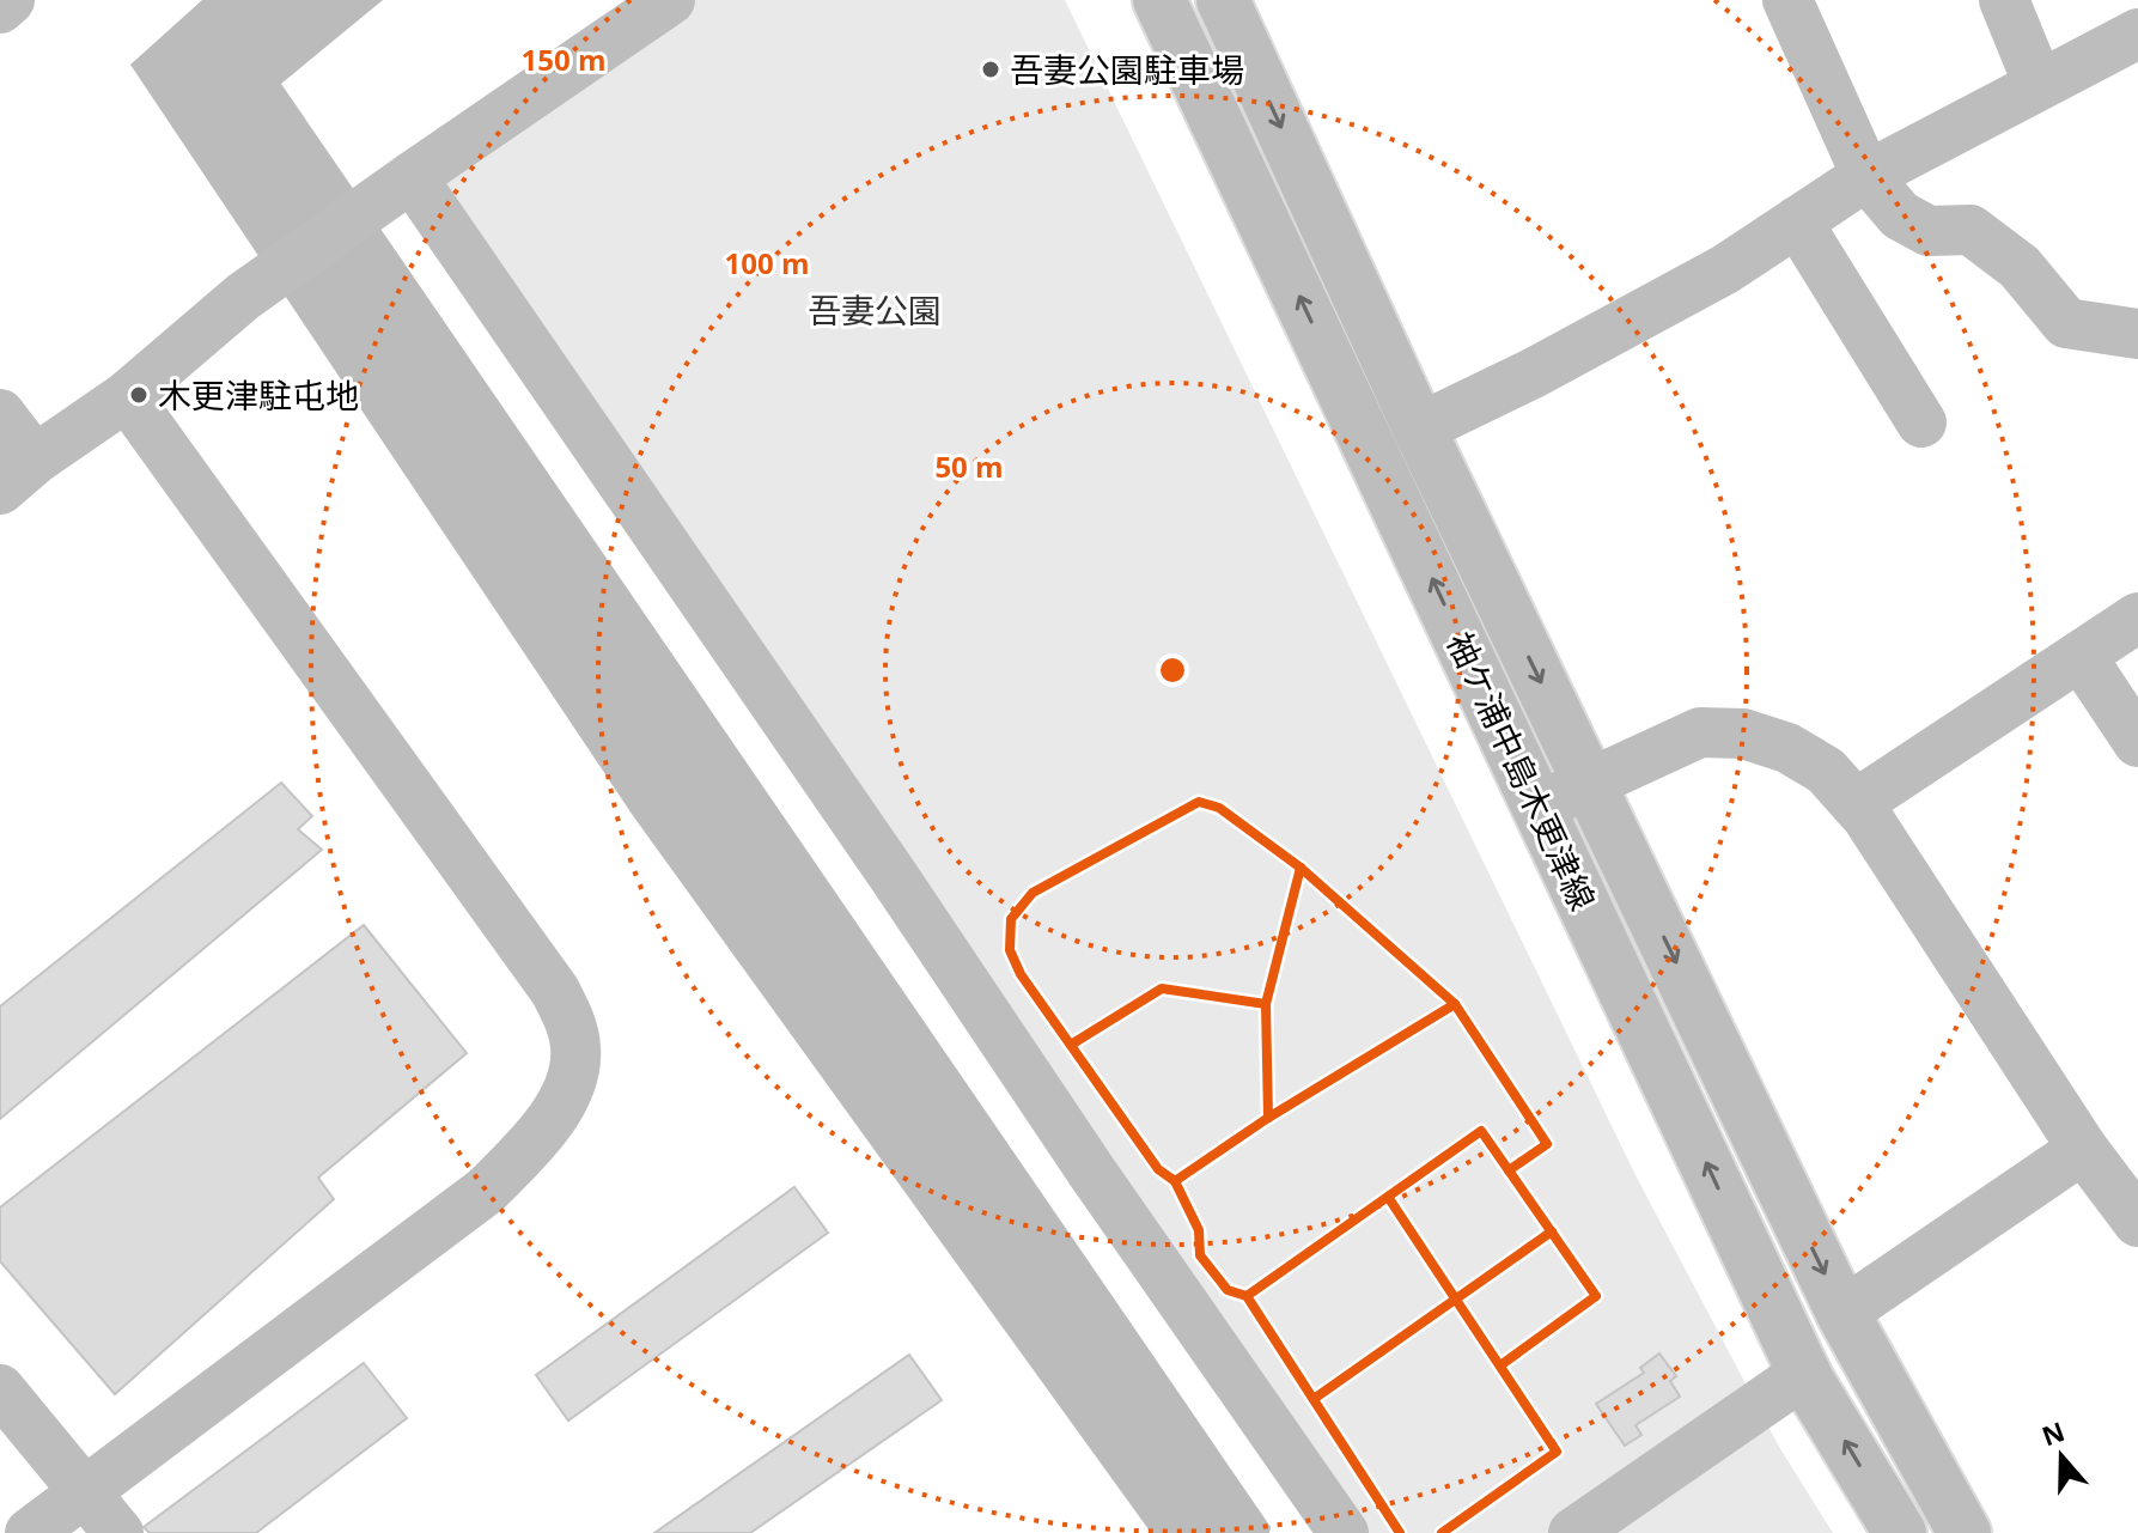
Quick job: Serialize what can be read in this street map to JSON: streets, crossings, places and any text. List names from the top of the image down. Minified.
{"streets":{"main road":["袖ケ浦中島木更津線"]},"parks":["吾妻公園"],"places":["吾妻公園駐車場","木更津駐屯地"],"north":"top","rings":["150 m","100 m","50 m"]}
